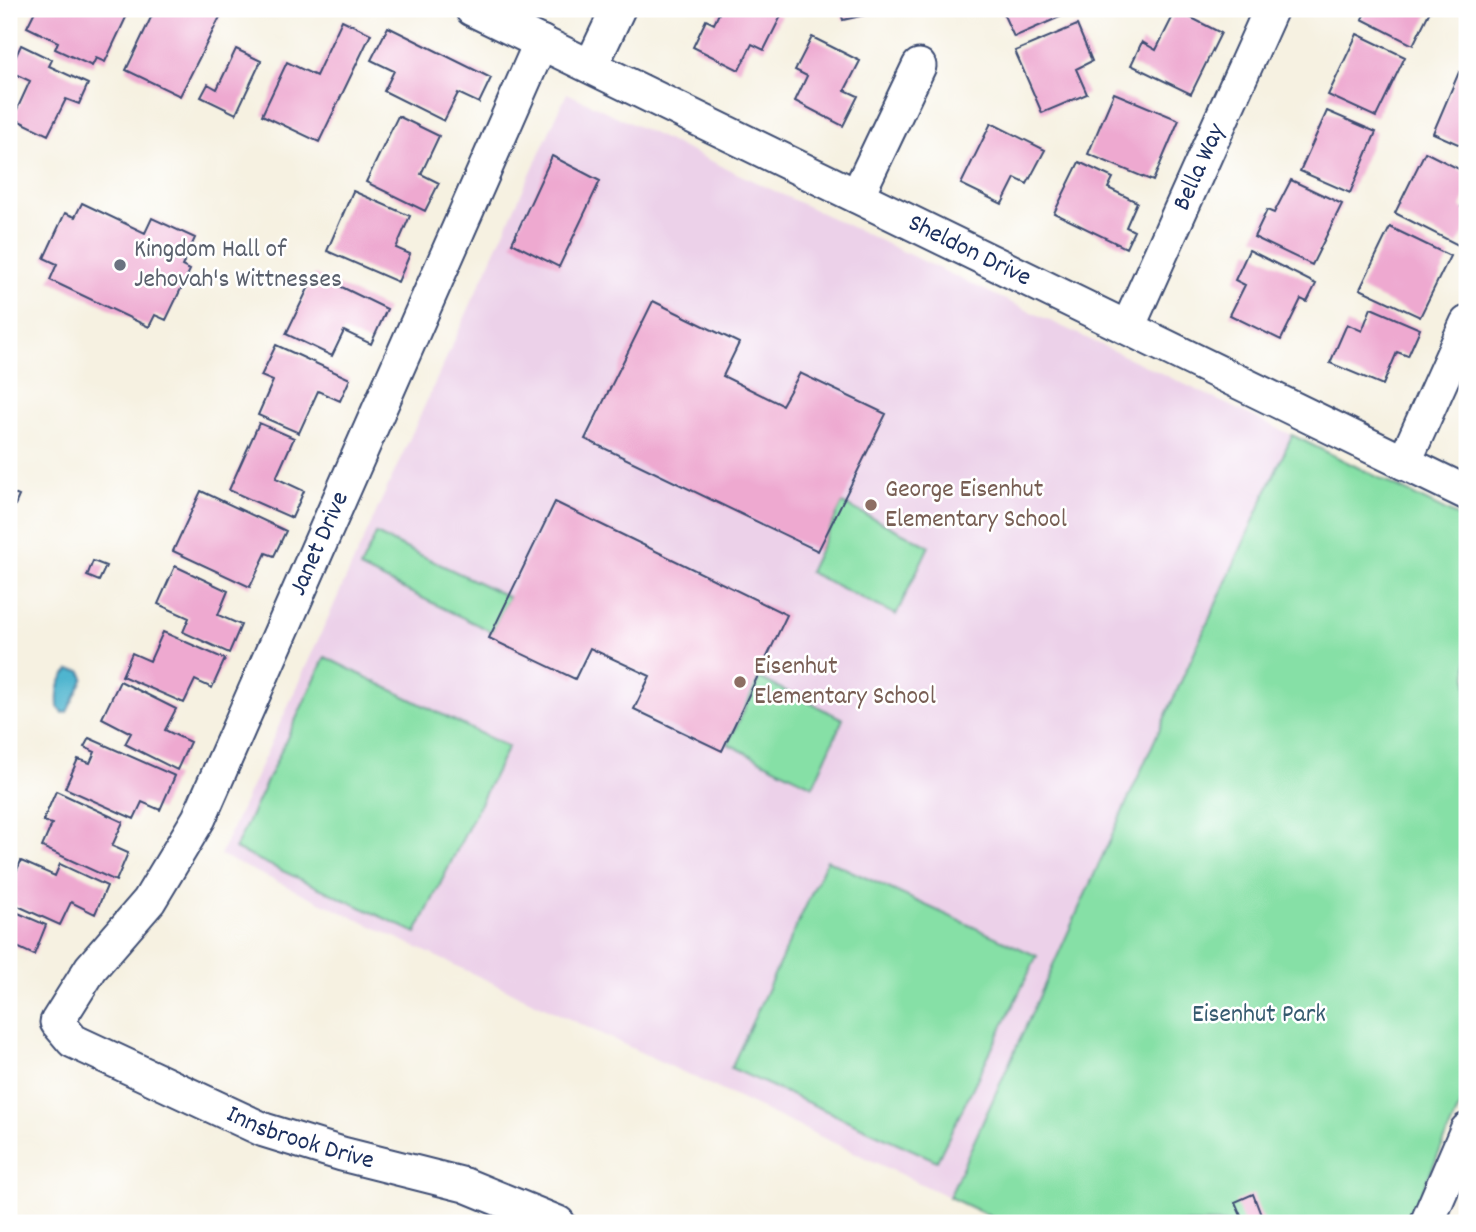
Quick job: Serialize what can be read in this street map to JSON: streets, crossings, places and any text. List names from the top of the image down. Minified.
{"streets":{"street":["Bella Way","Sheldon Drive","Janet Drive","Innsbrook Drive"]},"crossings":[["Bella Way","Sheldon Drive"],["Sheldon Drive","Janet Drive"],["Janet Drive","Innsbrook Drive"]],"parks":["Eisenhut Park"],"places":["Kingdom Hall of Jehovah's Wittnesses","George Eisenhut Elementary School","Eisenhut Elementary School"]}
